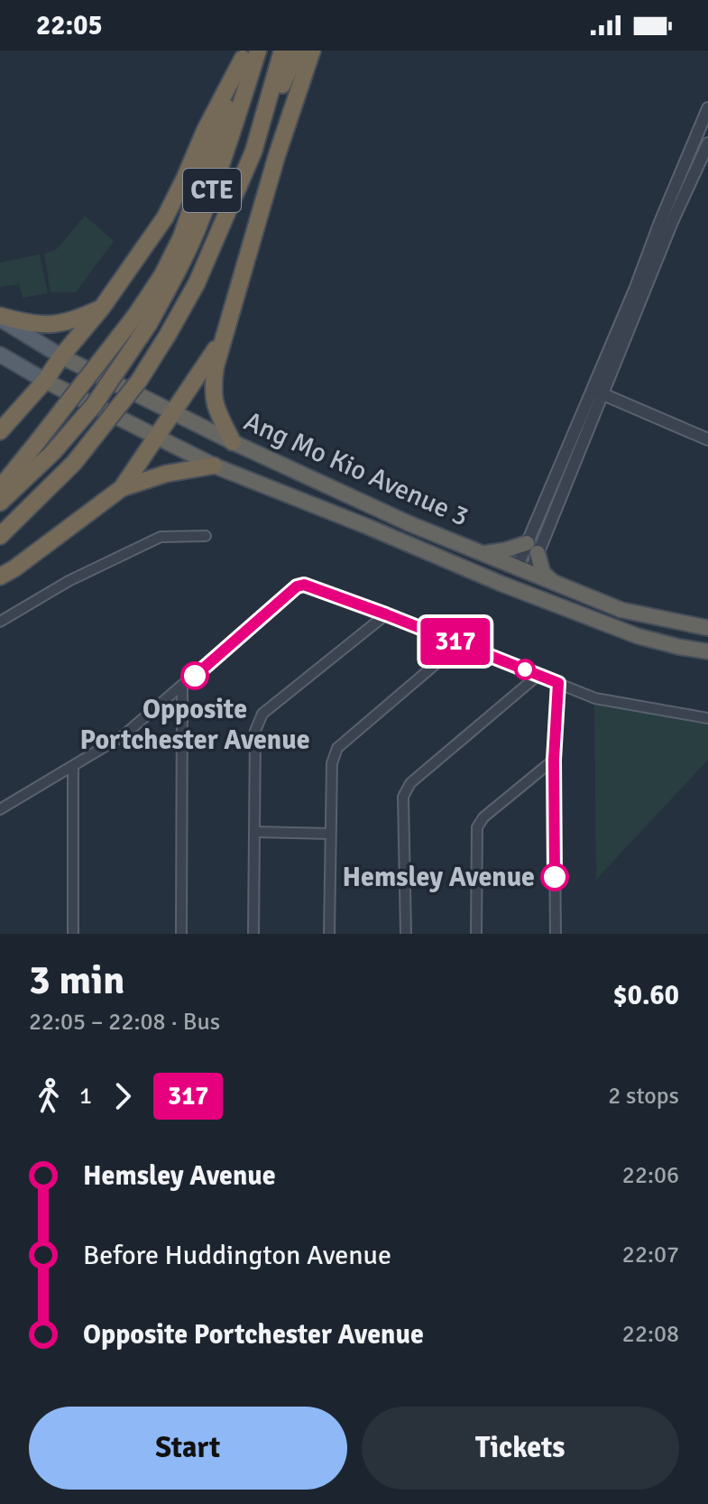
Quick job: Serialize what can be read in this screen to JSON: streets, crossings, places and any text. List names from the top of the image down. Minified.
{"streets":{"highway":["CTE","Ang Mo Kio Avenue 3"]},"places":["Opposite Portchester Avenue","Hemsley Avenue"],"lines":["bus line 317"],"page":{"status":"22:05","on_map":"317","heading":["3 min","22:05 – 22:08 · Bus","$0.60"],"legs":["1","317","2 stops"],"list":[{"name":"Hemsley Avenue","value":"22:06"},{"name":"Before Huddington Avenue","value":"22:07"},{"name":"Opposite Portchester Avenue","value":"22:08"}],"buttons":["Start","Tickets"]}}
